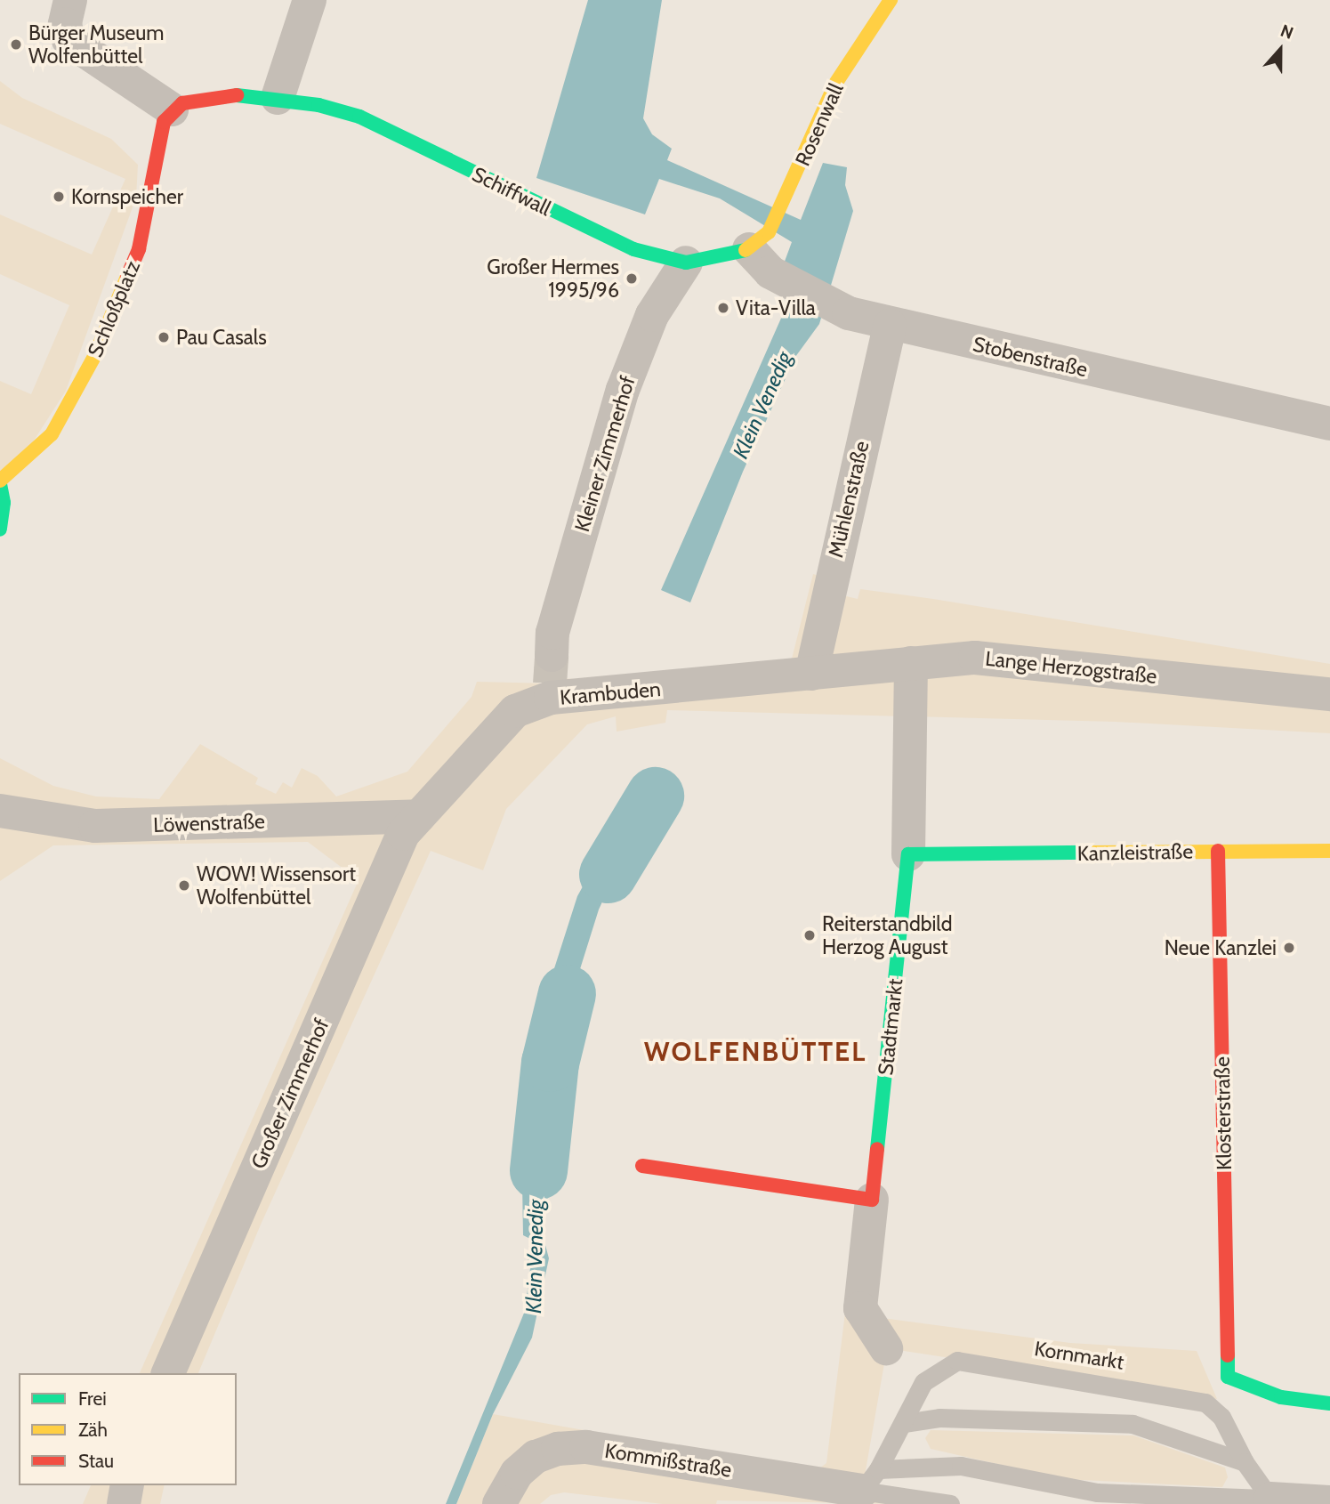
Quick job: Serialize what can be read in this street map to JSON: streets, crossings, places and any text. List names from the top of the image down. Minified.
{"streets":{"street":["Rosenwall","Schiffwall","Schloßplatz","Stobenstraße","Kleiner Zimmerhof","Mühlenstraße","Lange Herzogstraße","Krambuden","Löwenstraße","Kanzleistraße","Stadtmarkt","Großer Zimmerhof","Klosterstraße","Kommißstraße"],"lane":["Kornmarkt"]},"crossings":[["Rosenwall","Schiffwall"],["Rosenwall","Stobenstraße"],["Schiffwall","Stobenstraße"],["Schiffwall","Kleiner Zimmerhof"],["Stobenstraße","Mühlenstraße"],["Kleiner Zimmerhof","Krambuden"],["Mühlenstraße","Lange Herzogstraße"],["Mühlenstraße","Krambuden"],["Lange Herzogstraße","Krambuden"],["Lange Herzogstraße","Stadtmarkt"],["Krambuden","Löwenstraße"],["Krambuden","Großer Zimmerhof"],["Löwenstraße","Großer Zimmerhof"],["Kanzleistraße","Stadtmarkt"],["Kanzleistraße","Klosterstraße"],["Kornmarkt","Kommißstraße"]],"districts":["WOLFENBÜTTEL"],"water":["Klein Venedig"],"places":["Bürger Museum Wolfenbüttel","Kornspeicher","Großer Hermes 1995/96","Vita-Villa","Pau Casals","WOW! Wissensort Wolfenbüttel","Reiterstandbild Herzog August","Neue Kanzlei"],"legend":["Frei","Zäh","Stau"],"north":"top"}
